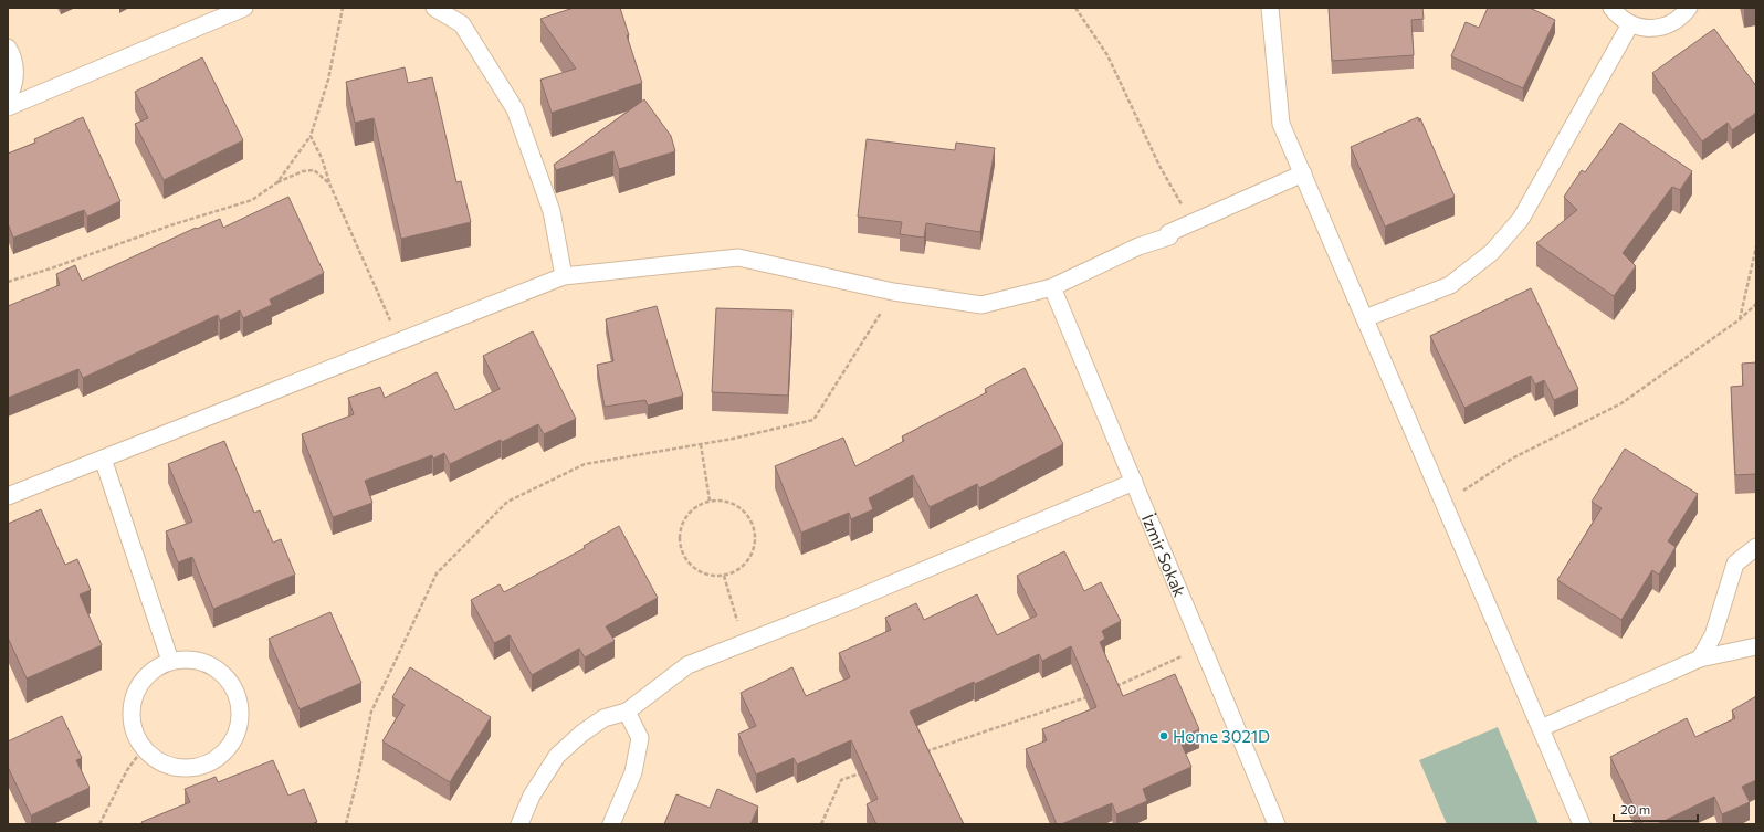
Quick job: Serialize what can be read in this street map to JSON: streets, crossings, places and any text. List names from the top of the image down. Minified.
{"streets":{"lane":["İzmir Sokak"]},"places":["Home 3021D"],"scale_bar":"20 m"}
